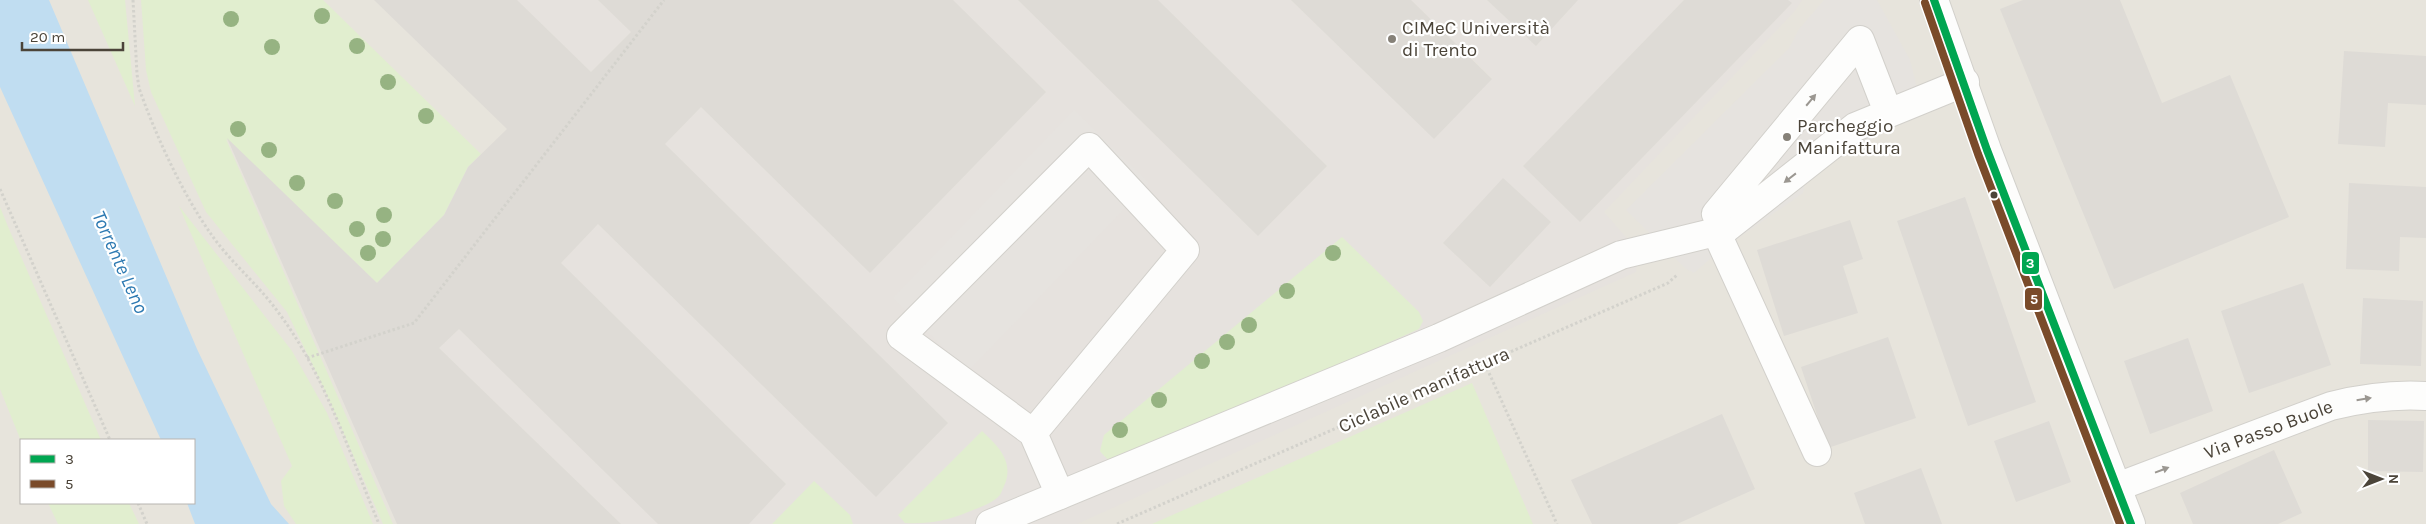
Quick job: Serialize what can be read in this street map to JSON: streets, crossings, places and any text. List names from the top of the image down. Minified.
{"streets":{"street":["Via Passo Buole"],"path":["Ciclabile manifattura"]},"one_way":["Via Passo Buole"],"water":["Torrente Leno"],"places":["CIMeC Università di Trento","Parcheggio Manifattura"],"lines":["transit line 3","transit line 5"],"legend":["3","5"],"scale_bar":"20 m","north":"right"}
